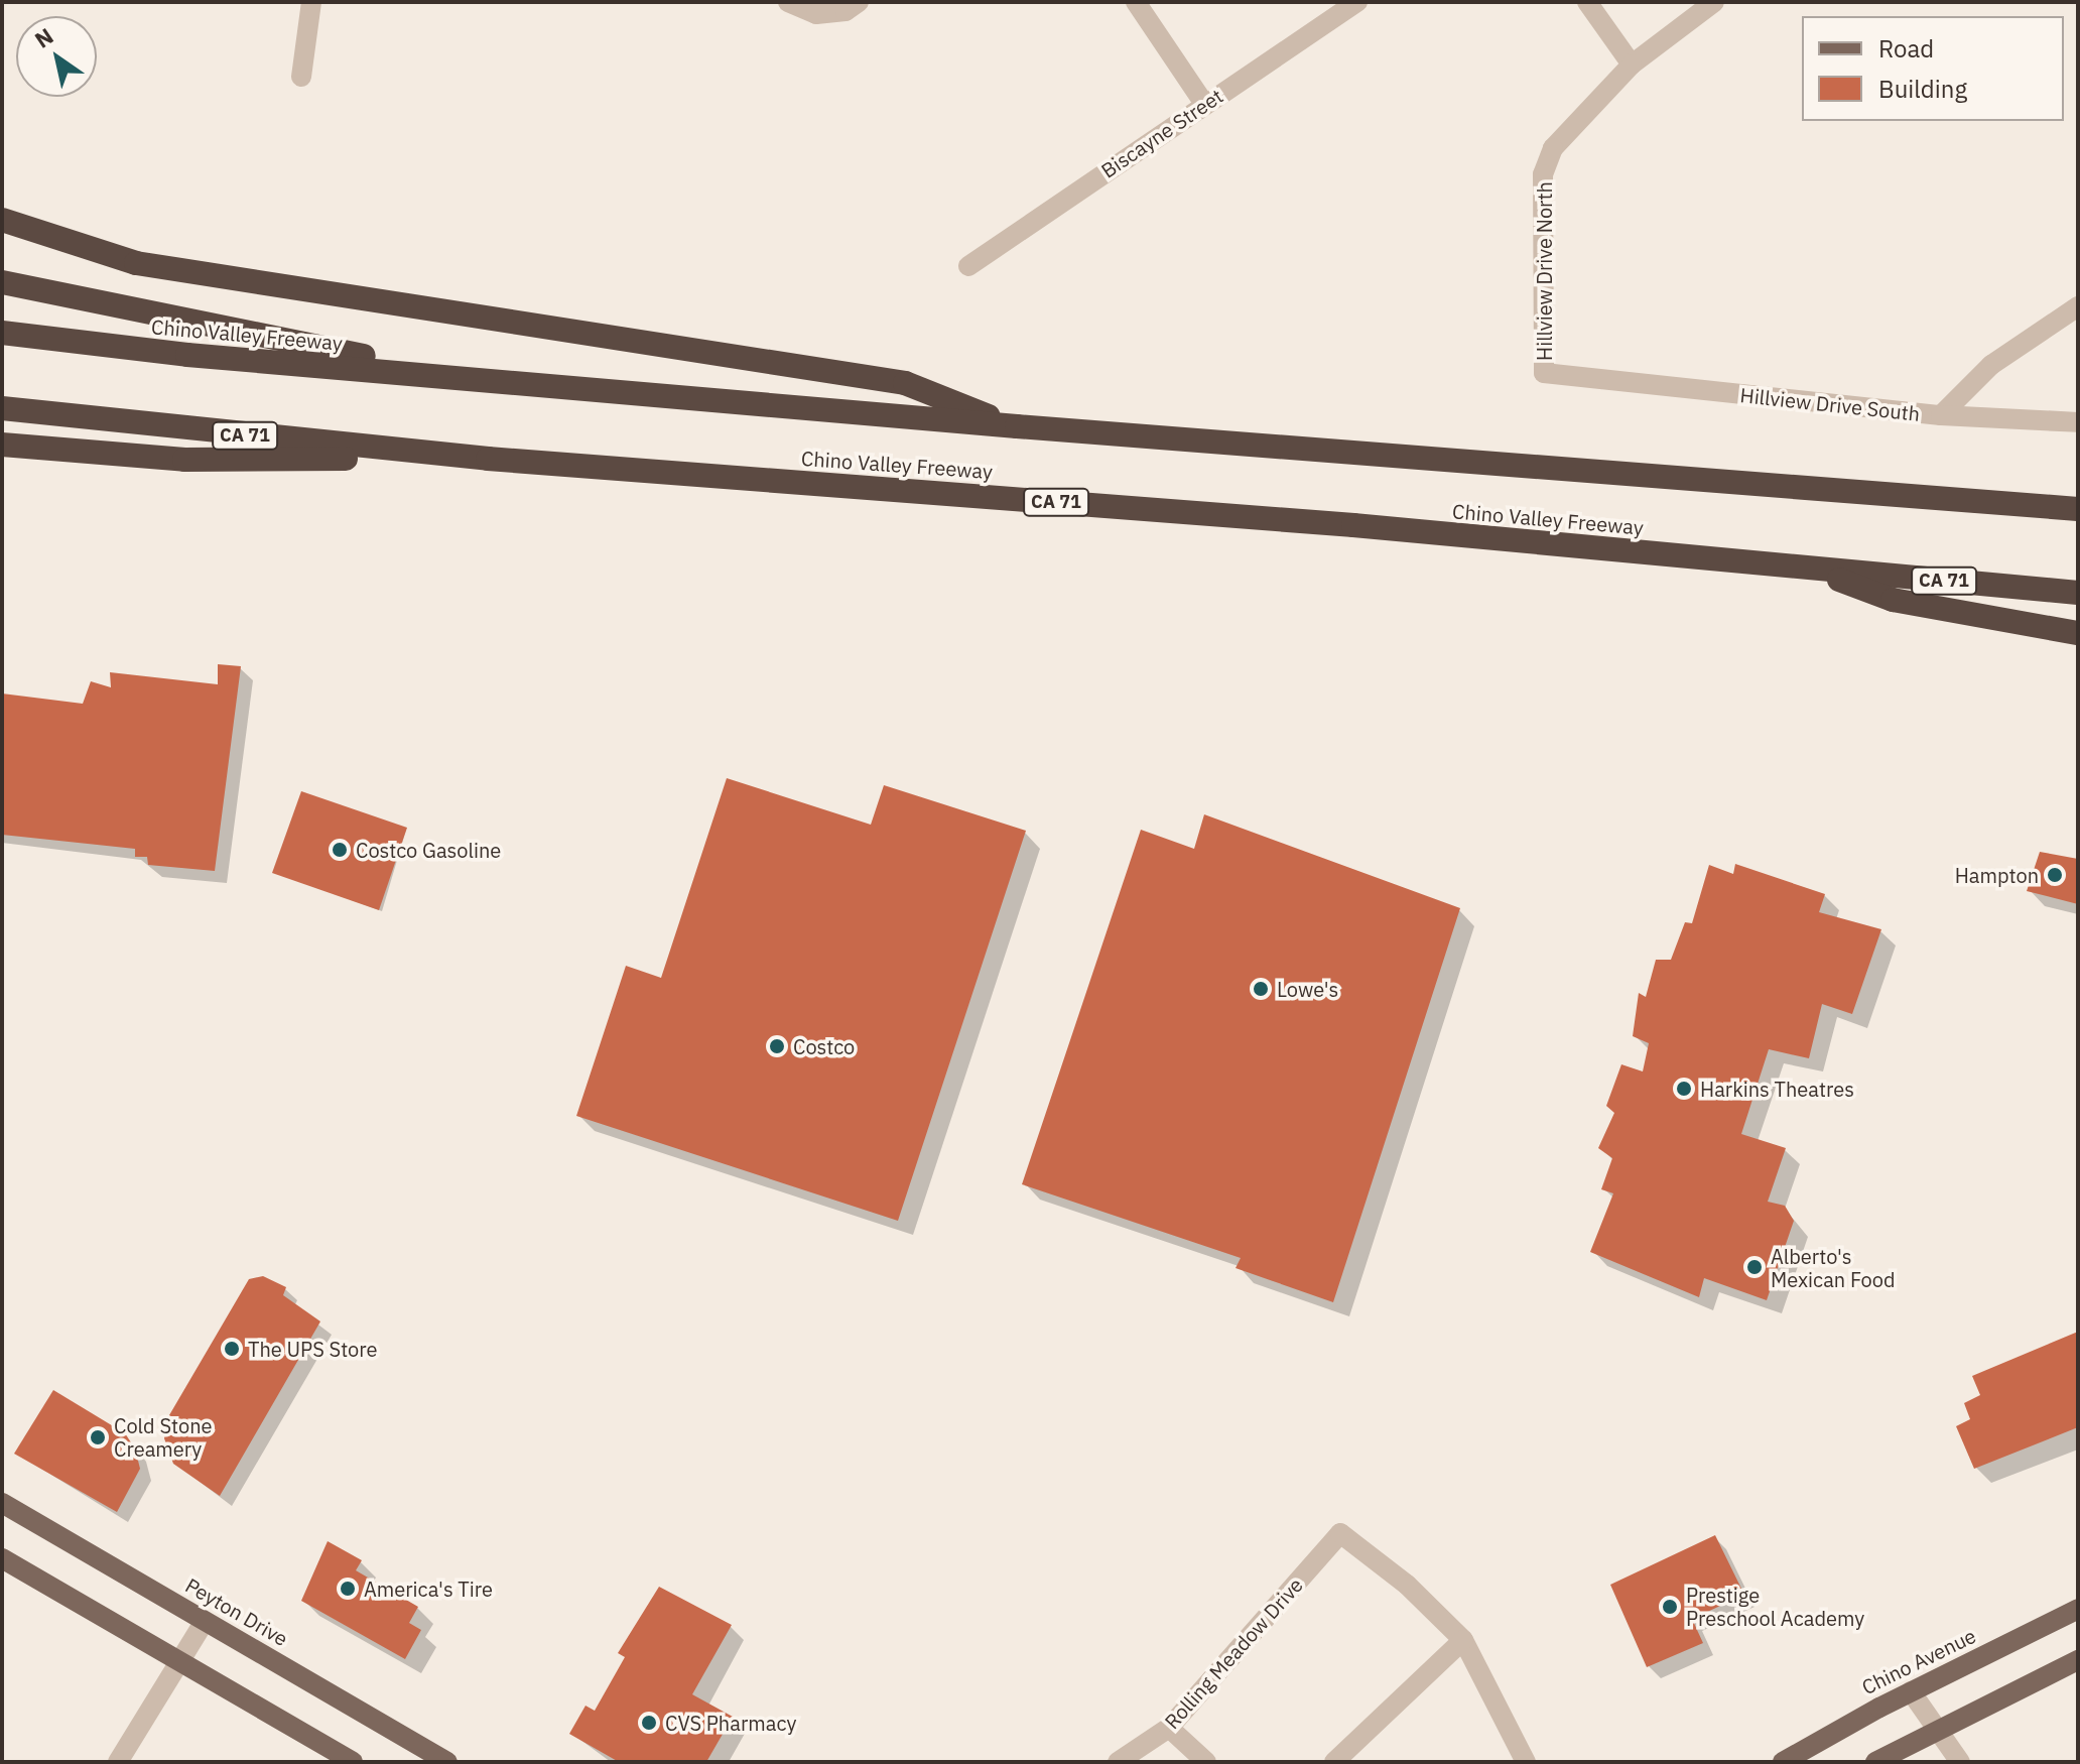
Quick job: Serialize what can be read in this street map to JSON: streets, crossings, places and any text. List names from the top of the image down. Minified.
{"streets":{"highway":["Chino Valley Freeway","CA 71"],"main road":["Peyton Drive","Chino Avenue"],"street":["Biscayne Street","Hillview Drive North","Hillview Drive South","Rolling Meadow Drive"]},"crossings":[["Hillview Drive North","Hillview Drive South"]],"places":["Costco Gasoline","Hampton","Lowe's","Costco","Harkins Theatres","Alberto's Mexican Food","The UPS Store","Cold Stone Creamery","America's Tire","Prestige Preschool Academy","CVS Pharmacy"],"legend":["Road","Building"],"north":"top left"}
